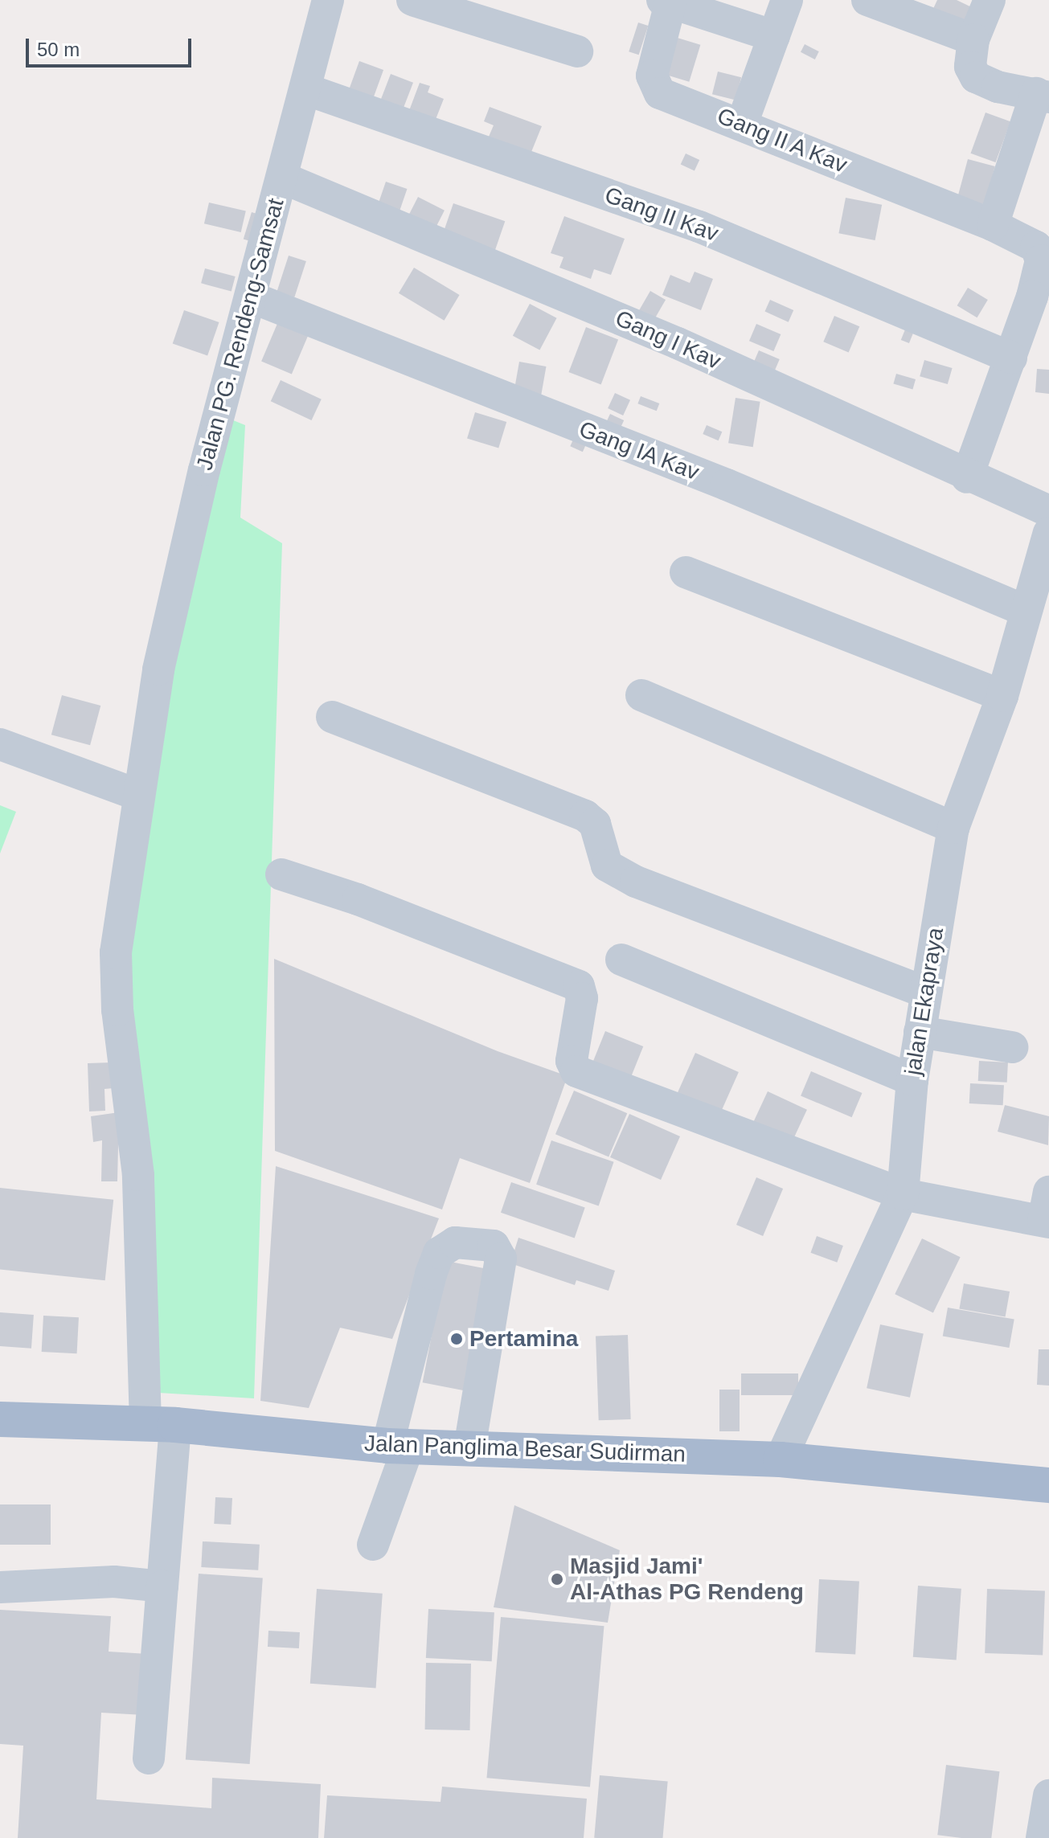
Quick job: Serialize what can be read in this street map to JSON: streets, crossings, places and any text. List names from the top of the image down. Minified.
{"streets":{"main road":["Jalan Panglima Besar Sudirman"],"street":["Gang II A Kav","Gang II Kav","Jalan PG. Rendeng-Samsat","Gang I Kav","Gang IA Kav","jalan Ekapraya"]},"crossings":[["Gang II A Kav","Gang II Kav"],["Gang II A Kav","Gang I Kav"],["Gang II Kav","Jalan PG. Rendeng-Samsat"],["Jalan PG. Rendeng-Samsat","Gang I Kav"],["Jalan PG. Rendeng-Samsat","Gang IA Kav"],["Jalan PG. Rendeng-Samsat","Jalan Panglima Besar Sudirman"],["Gang IA Kav","jalan Ekapraya"],["jalan Ekapraya","Jalan Panglima Besar Sudirman"]],"places":["Pertamina","Masjid Jami' Al-Athas PG Rendeng"],"scale_bar":"50 m"}
